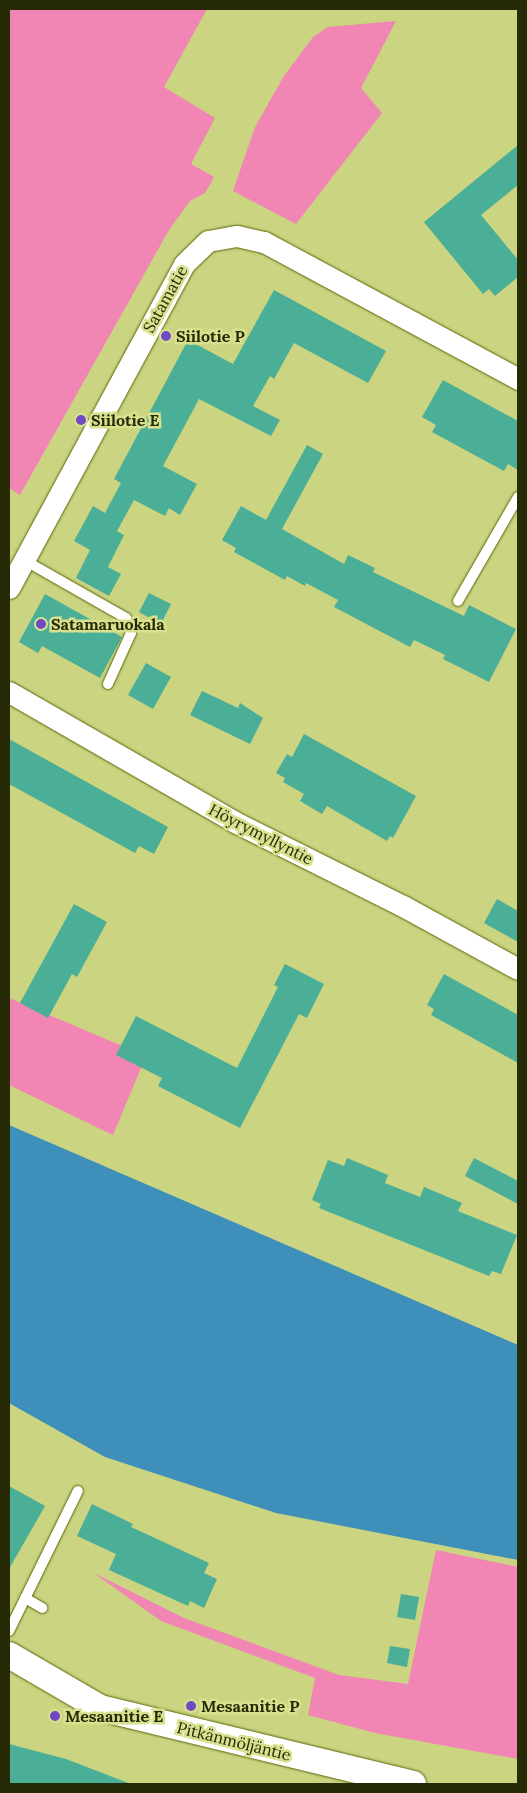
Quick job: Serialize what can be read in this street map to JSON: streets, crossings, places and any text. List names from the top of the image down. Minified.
{"streets":{"street":["Satamatie","Höyrymyllyntie","Pitkänmöljäntie"]},"places":["Siilotie P","Siilotie E","Satamaruokala","Mesaanitie P","Mesaanitie E"]}
